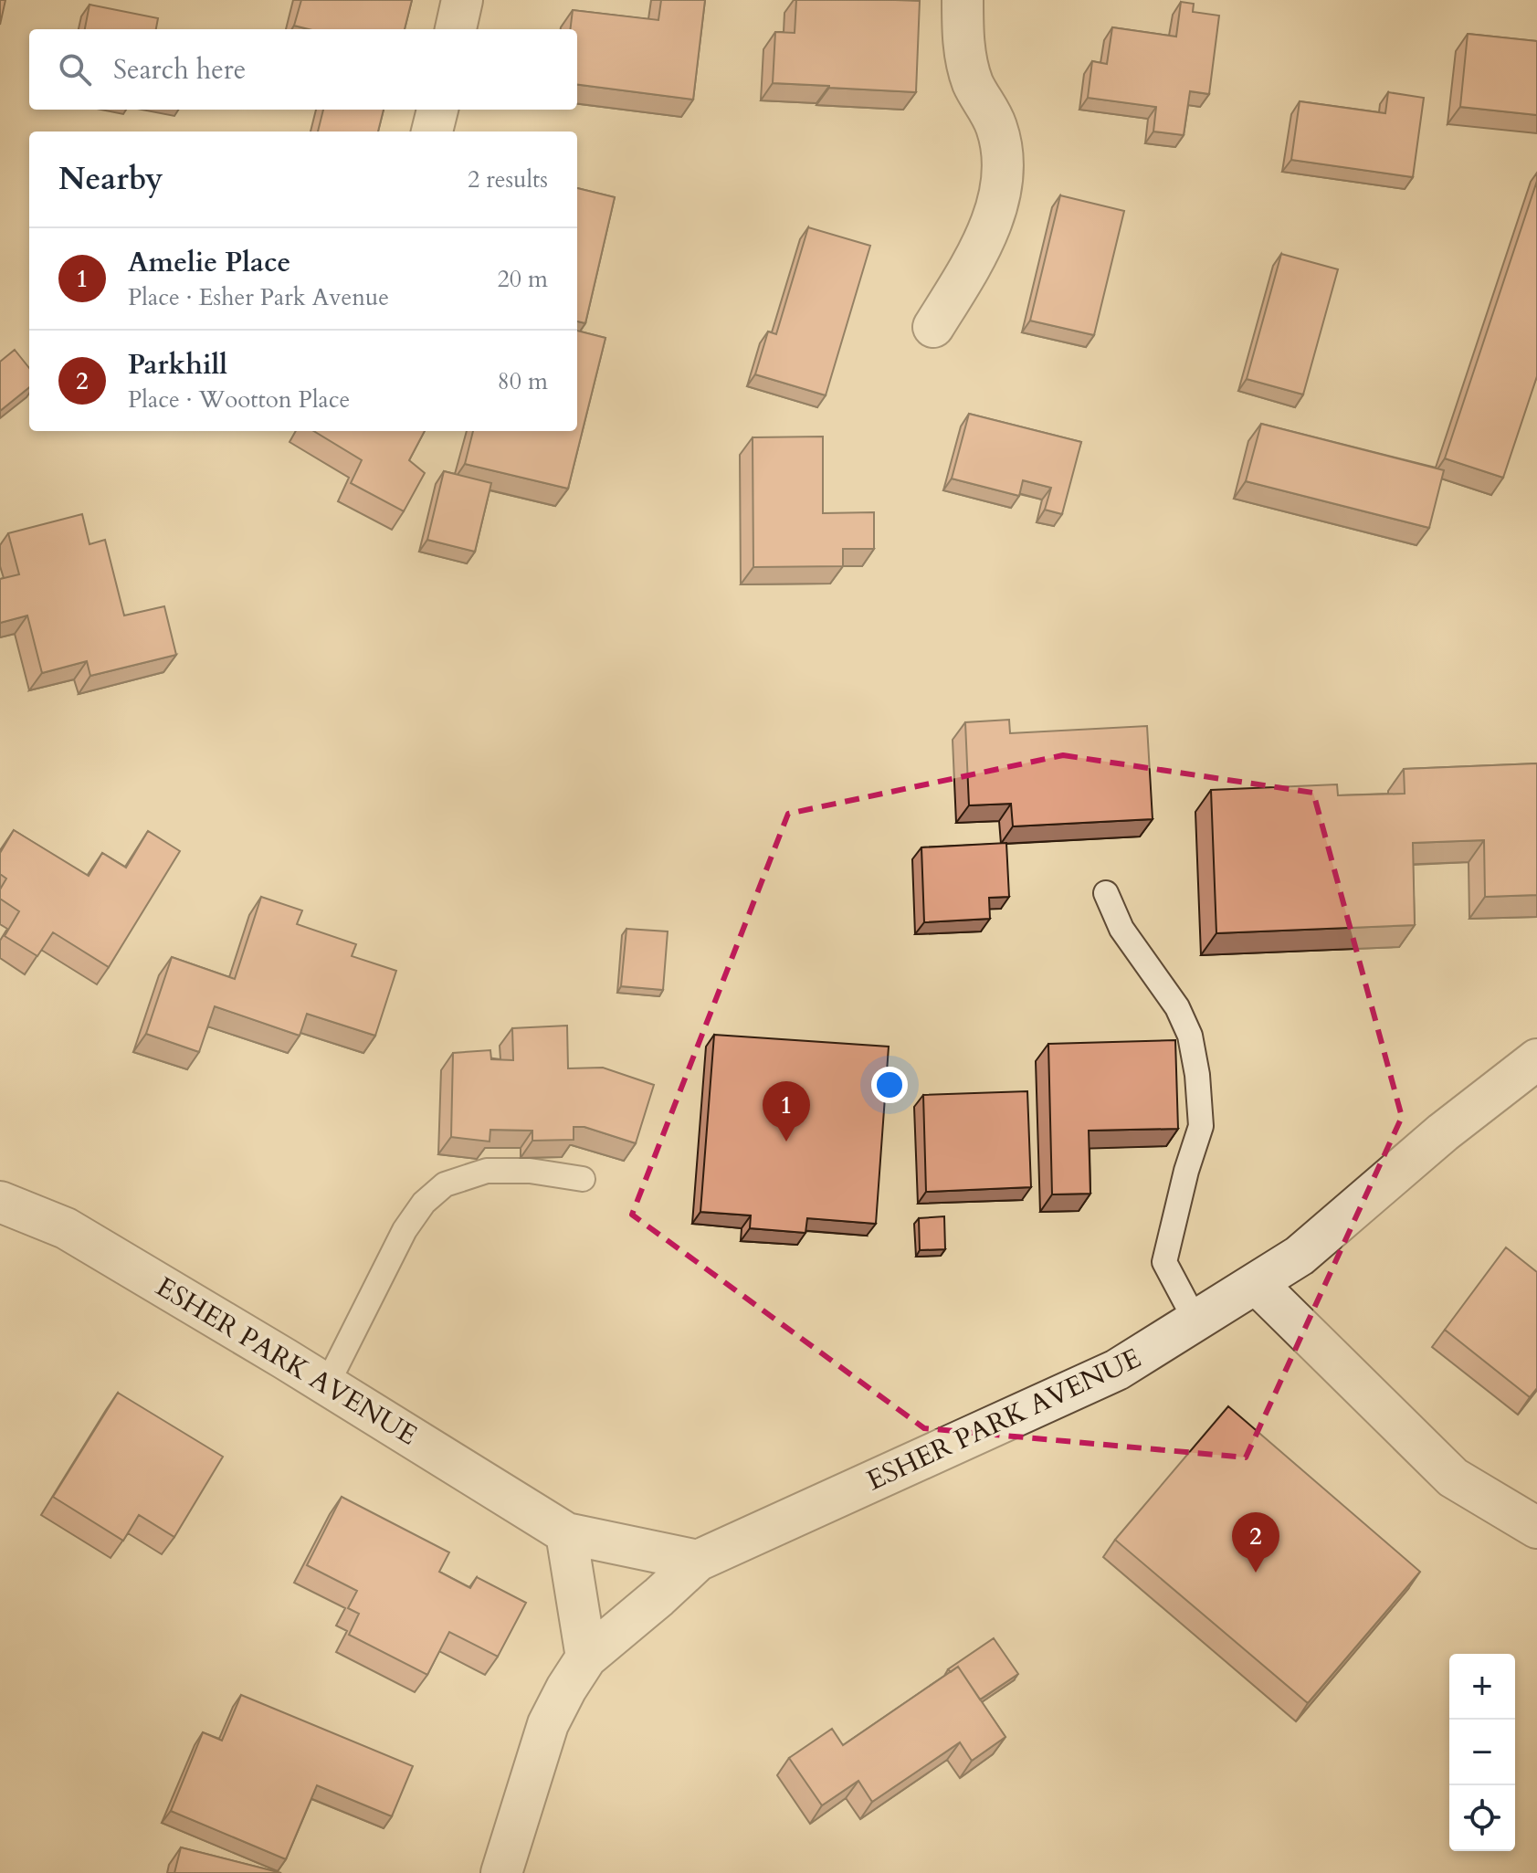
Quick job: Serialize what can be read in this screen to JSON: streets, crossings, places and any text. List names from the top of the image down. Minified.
{"streets":{"street":["ESHER PARK AVENUE"]},"page":{"search":"Search here","heading":["Nearby","2 results"],"list":[{"mark":"1","name":"Amelie Place","note":"Place · Esher Park Avenue","value":"20 m"},{"mark":"2","name":"Parkhill","note":"Place · Wootton Place","value":"80 m"}],"pins":["1","2"],"map_buttons":["+","−"]}}
